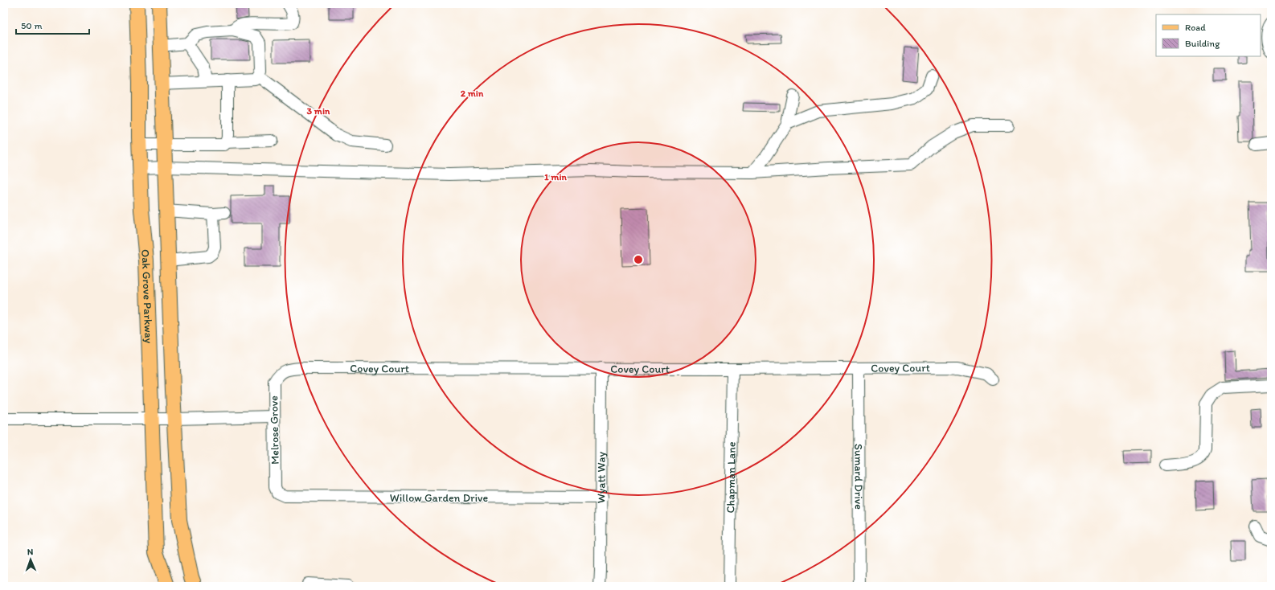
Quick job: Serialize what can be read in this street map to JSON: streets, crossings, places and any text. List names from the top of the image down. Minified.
{"streets":{"main road":["Oak Grove Parkway"],"street":["Covey Court","Melrose Grove","Sumard Drive","Wyatt Way","Chapman Lane","Willow Garden Drive"]},"crossings":[["Covey Court","Melrose Grove"],["Covey Court","Sumard Drive"],["Covey Court","Wyatt Way"],["Covey Court","Chapman Lane"],["Melrose Grove","Willow Garden Drive"],["Wyatt Way","Willow Garden Drive"]],"legend":["Road","Building"],"scale_bar":"50 m","north":"top","rings":["2 min","3 min","1 min"]}
